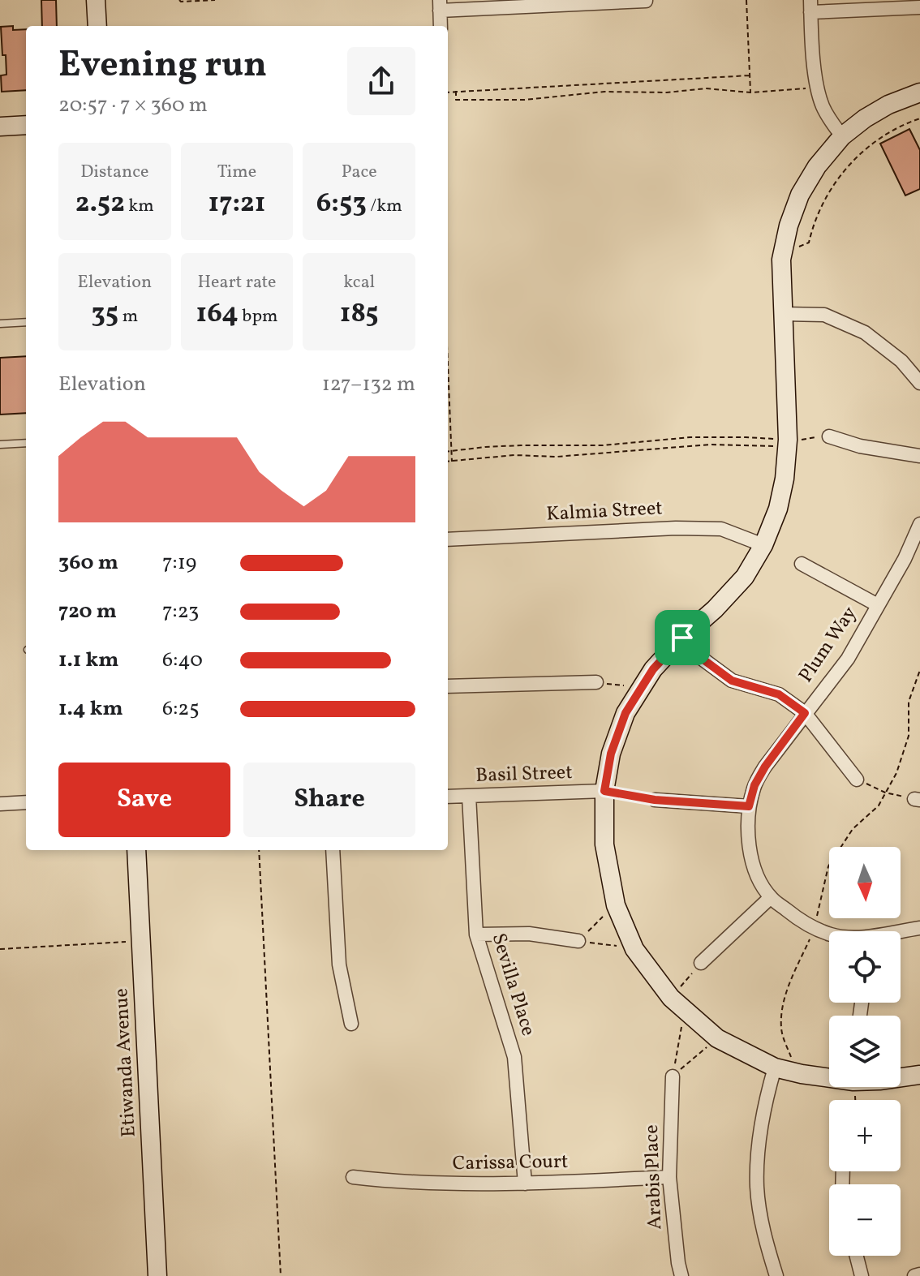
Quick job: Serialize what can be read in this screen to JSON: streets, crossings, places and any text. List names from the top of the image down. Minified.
{"streets":{"street":["Kalmia Street","Plum Way","Basil Street","Sevilla Place","Etiwanda Avenue","Carissa Court","Arabis Place"]},"crossings":[["Basil Street","Sevilla Place"],["Sevilla Place","Carissa Court"],["Carissa Court","Arabis Place"]],"north":"bottom","page":{"heading":["Evening run","20:57 · 7 × 360 m"],"stats":[["Distance","2.52 km"],["Time","17:21"],["Pace","6:53 /km"],["Elevation","35 m"],["Heart rate","164 bpm"],["kcal","185"]],"chart":["Elevation","127–132 m"],"list":[{"name":"360 m","note":"7:19"},{"name":"720 m","note":"7:23"},{"name":"1.1 km","note":"6:40"},{"name":"1.4 km","note":"6:25"}],"buttons":["Save","Share"],"map_buttons":["+","−"]}}
